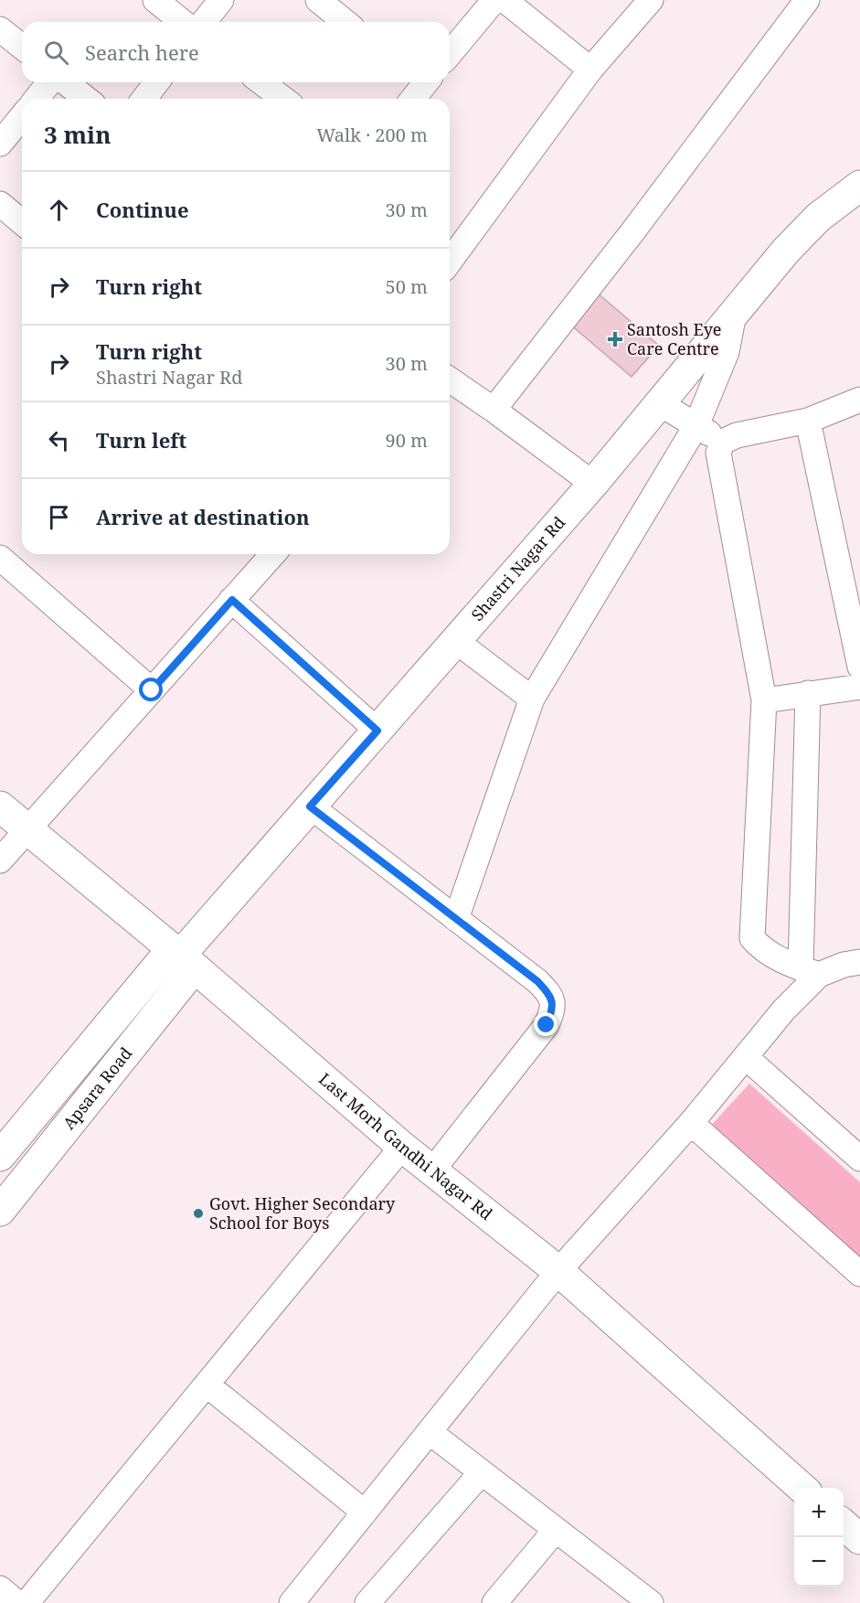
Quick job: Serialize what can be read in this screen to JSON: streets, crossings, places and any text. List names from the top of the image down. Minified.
{"streets":{"street":["Shastri Nagar Rd","Apsara Road","Last Morh Gandhi Nagar Rd"]},"crossings":[["Shastri Nagar Rd","Apsara Road"],["Shastri Nagar Rd","Last Morh Gandhi Nagar Rd"],["Apsara Road","Last Morh Gandhi Nagar Rd"]],"places":{"health":["Santosh Eye Care Centre"],"other":["Govt. Higher Secondary School for Boys"]},"page":{"search":"Search here","heading":["3 min","Walk · 200 m"],"list":[["Continue","30 m"],["Turn right","50 m"],["Turn right","Shastri Nagar Rd","30 m"],["Turn left","90 m"],"Arrive at destination"],"map_buttons":["+","−"]}}
